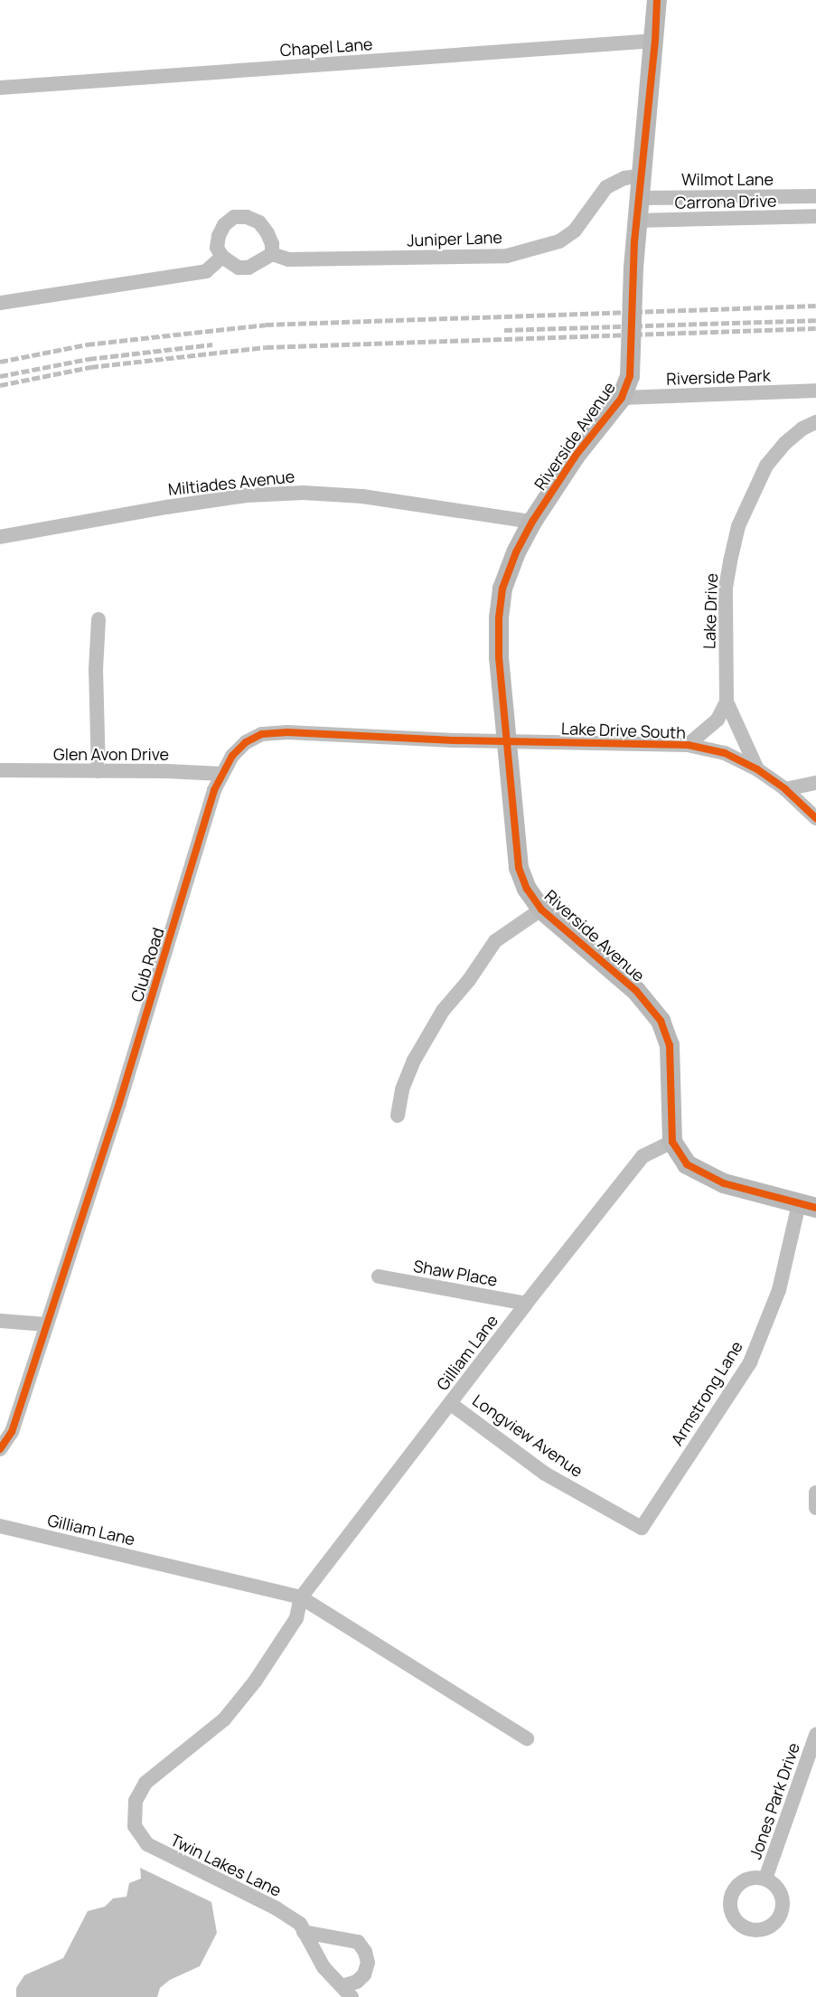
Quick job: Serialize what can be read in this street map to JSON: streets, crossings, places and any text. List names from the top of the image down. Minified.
{"streets":{"street":["Chapel Lane","Wilmot Lane","Carrona Drive","Juniper Lane","Riverside Park","Riverside Avenue","Miltiades Avenue","Lake Drive","Lake Drive South","Glen Avon Drive","Club Road","Shaw Place","Gilliam Lane","Armstrong Lane","Longview Avenue","Jones Park Drive","Twin Lakes Lane"]},"crossings":[["Chapel Lane","Riverside Avenue"],["Wilmot Lane","Riverside Avenue"],["Carrona Drive","Riverside Avenue"],["Juniper Lane","Riverside Avenue"],["Riverside Park","Riverside Avenue"],["Riverside Avenue","Miltiades Avenue"],["Riverside Avenue","Lake Drive South"],["Riverside Avenue","Club Road"],["Riverside Avenue","Gilliam Lane"],["Lake Drive","Lake Drive South"],["Lake Drive South","Club Road"],["Glen Avon Drive","Club Road"],["Shaw Place","Gilliam Lane"],["Gilliam Lane","Longview Avenue"],["Gilliam Lane","Twin Lakes Lane"],["Armstrong Lane","Longview Avenue"]]}
